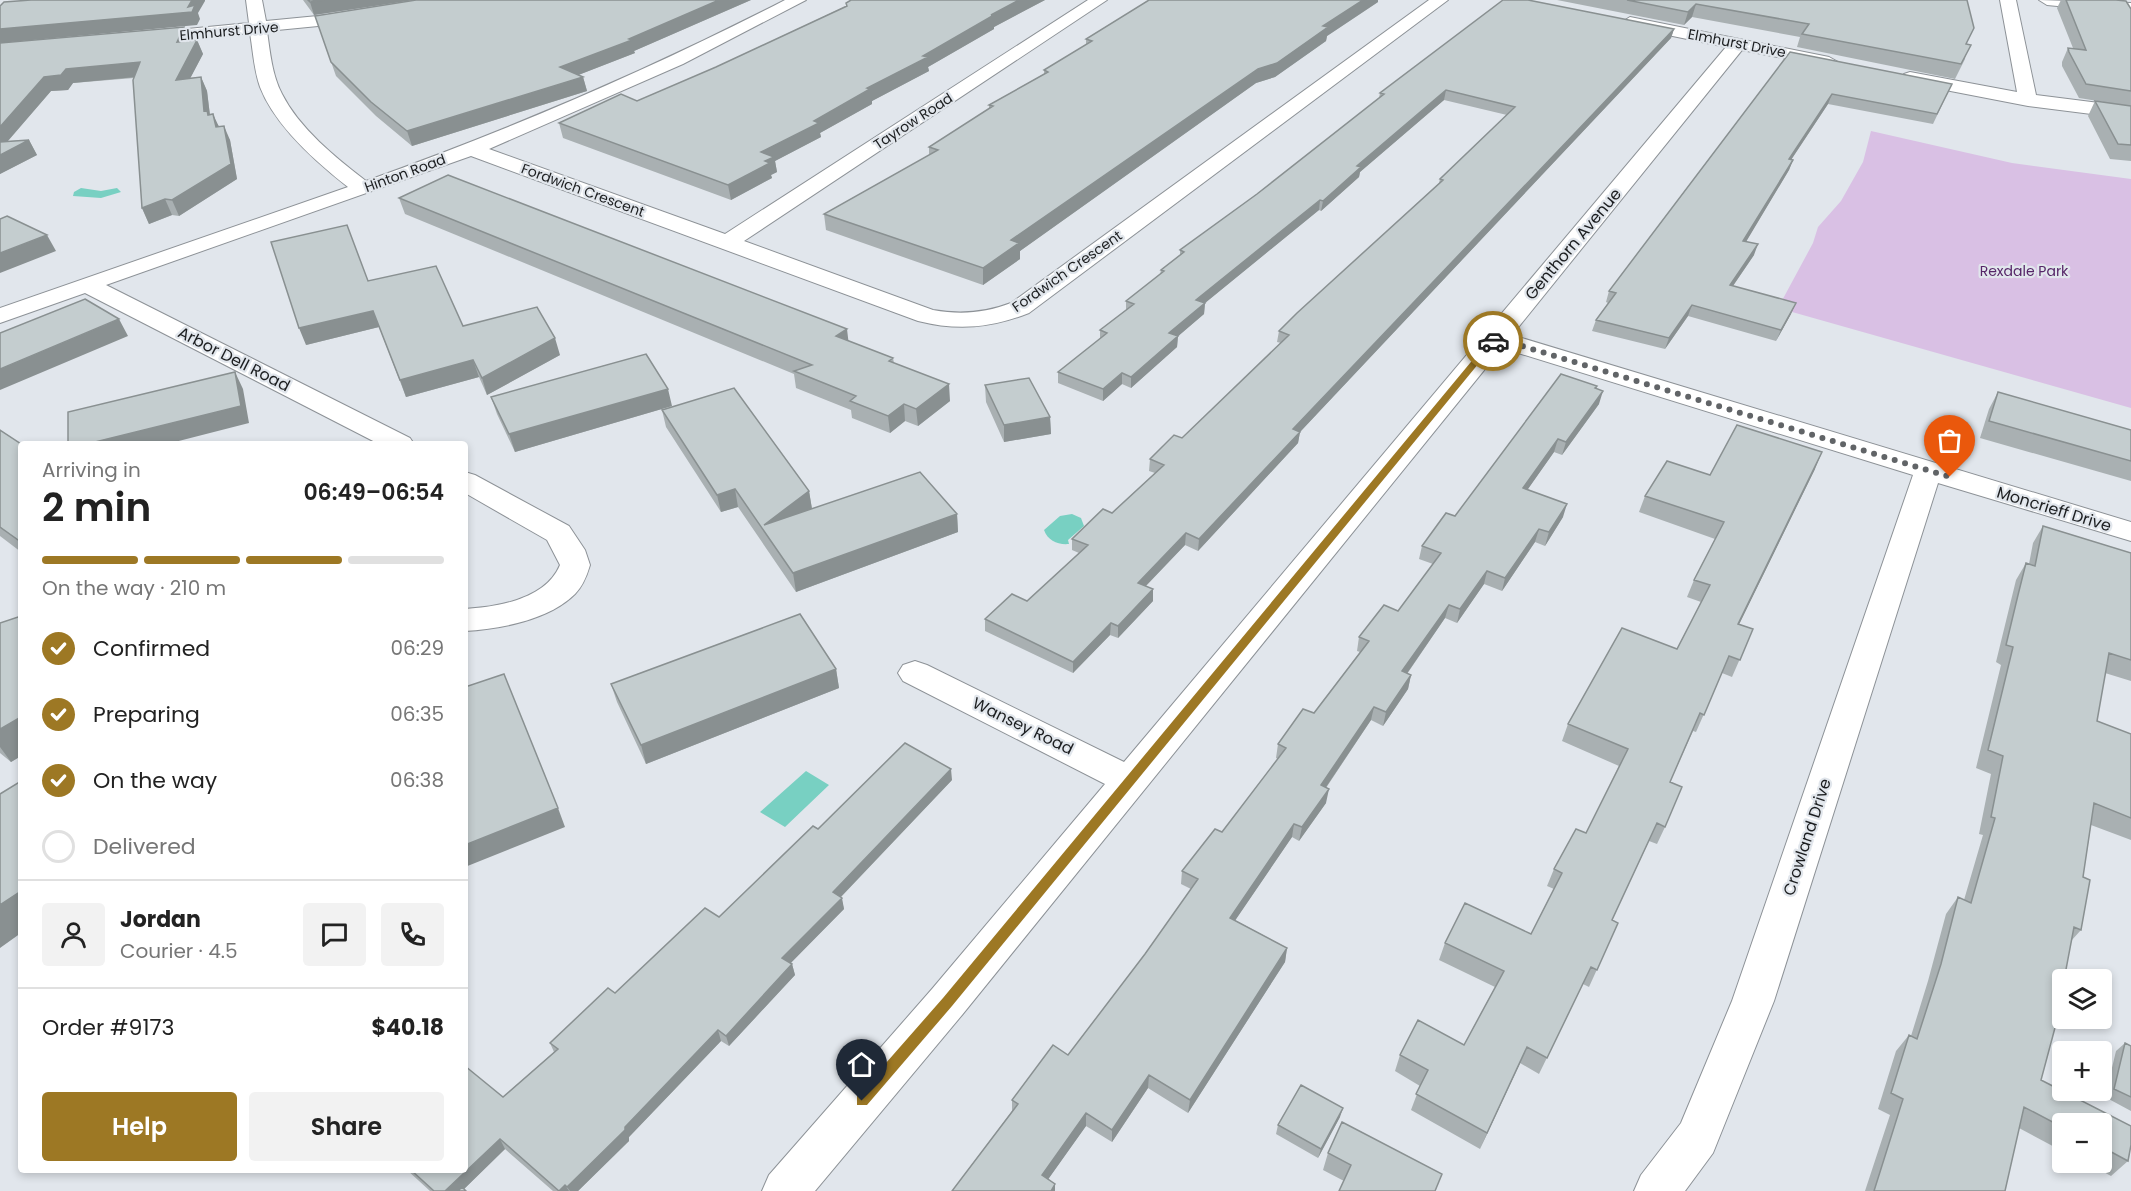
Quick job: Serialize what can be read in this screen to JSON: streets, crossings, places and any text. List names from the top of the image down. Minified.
{"streets":{"street":["Elmhurst Drive","Tayrow Road","Hinton Road","Fordwich Crescent","Genthorn Avenue","Arbor Dell Road","Moncrieff Drive","Wansey Road","Crowland Drive"]},"crossings":[["Elmhurst Drive","Genthorn Avenue"],["Tayrow Road","Fordwich Crescent"],["Hinton Road","Fordwich Crescent"],["Hinton Road","Arbor Dell Road"],["Genthorn Avenue","Moncrieff Drive"],["Genthorn Avenue","Wansey Road"],["Moncrieff Drive","Crowland Drive"]],"parks":["Rexdale Park"],"page":{"heading":["2 min","Arriving in","06:49–06:54"],"panel":["Jordan","Courier · 4.5","Order #9173","$40.18"],"bar":"On the way · 210 m","list":[["Confirmed","06:29"],["Preparing","06:35"],["On the way","06:38"],"Delivered"],"map_buttons":["+","−"],"buttons":["Help","Share"]}}
